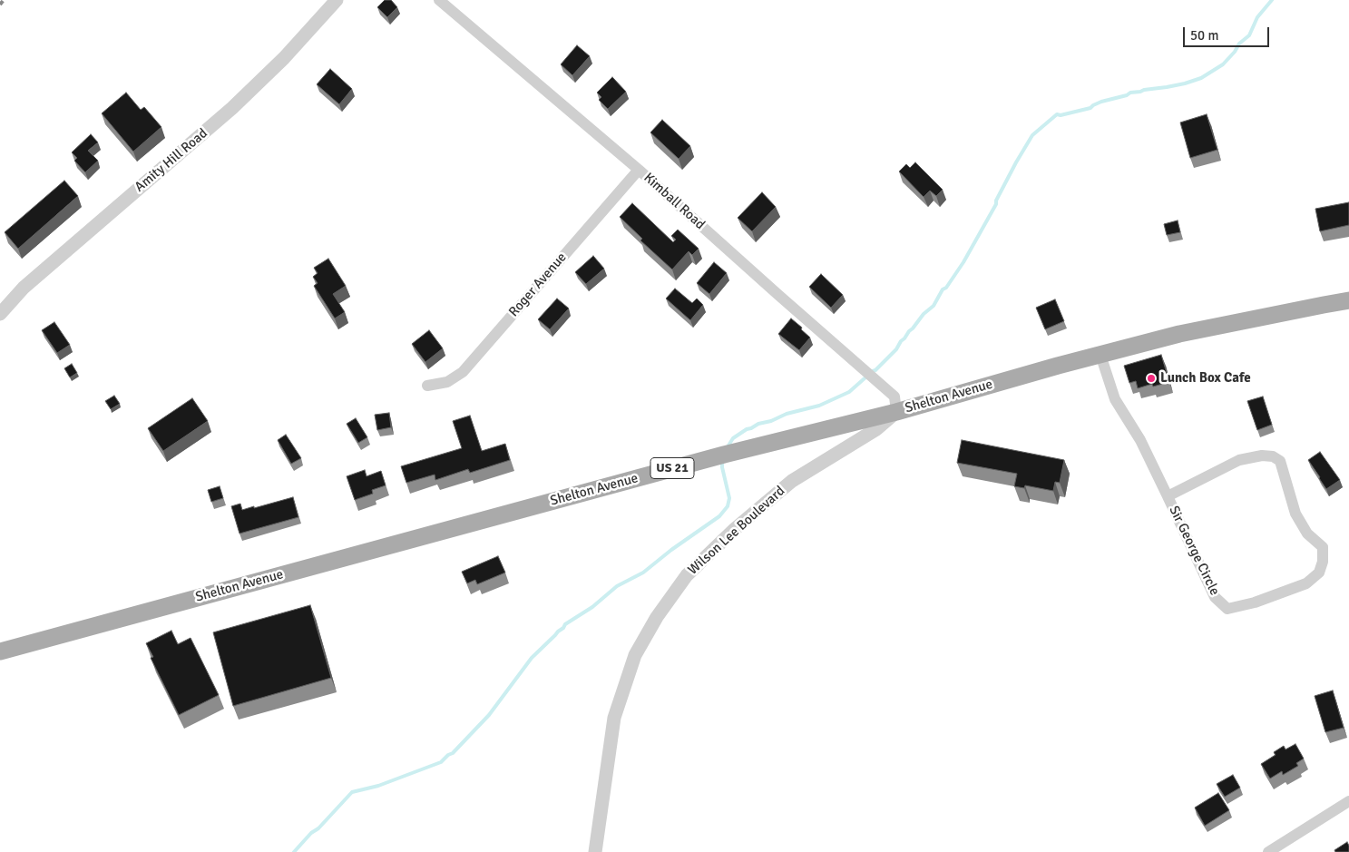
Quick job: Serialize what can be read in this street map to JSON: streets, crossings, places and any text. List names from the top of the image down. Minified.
{"streets":{"main road":["Shelton Avenue","US 21"],"street":["Amity Hill Road","Kimball Road","Roger Avenue","Wilson Lee Boulevard","Sir George Circle"]},"crossings":[["Kimball Road","Roger Avenue"],["Kimball Road","Shelton Avenue"],["Kimball Road","Wilson Lee Boulevard"],["Shelton Avenue","Wilson Lee Boulevard"],["Shelton Avenue","Sir George Circle"]],"places":["Lunch Box Cafe"],"scale_bar":"50 m"}
